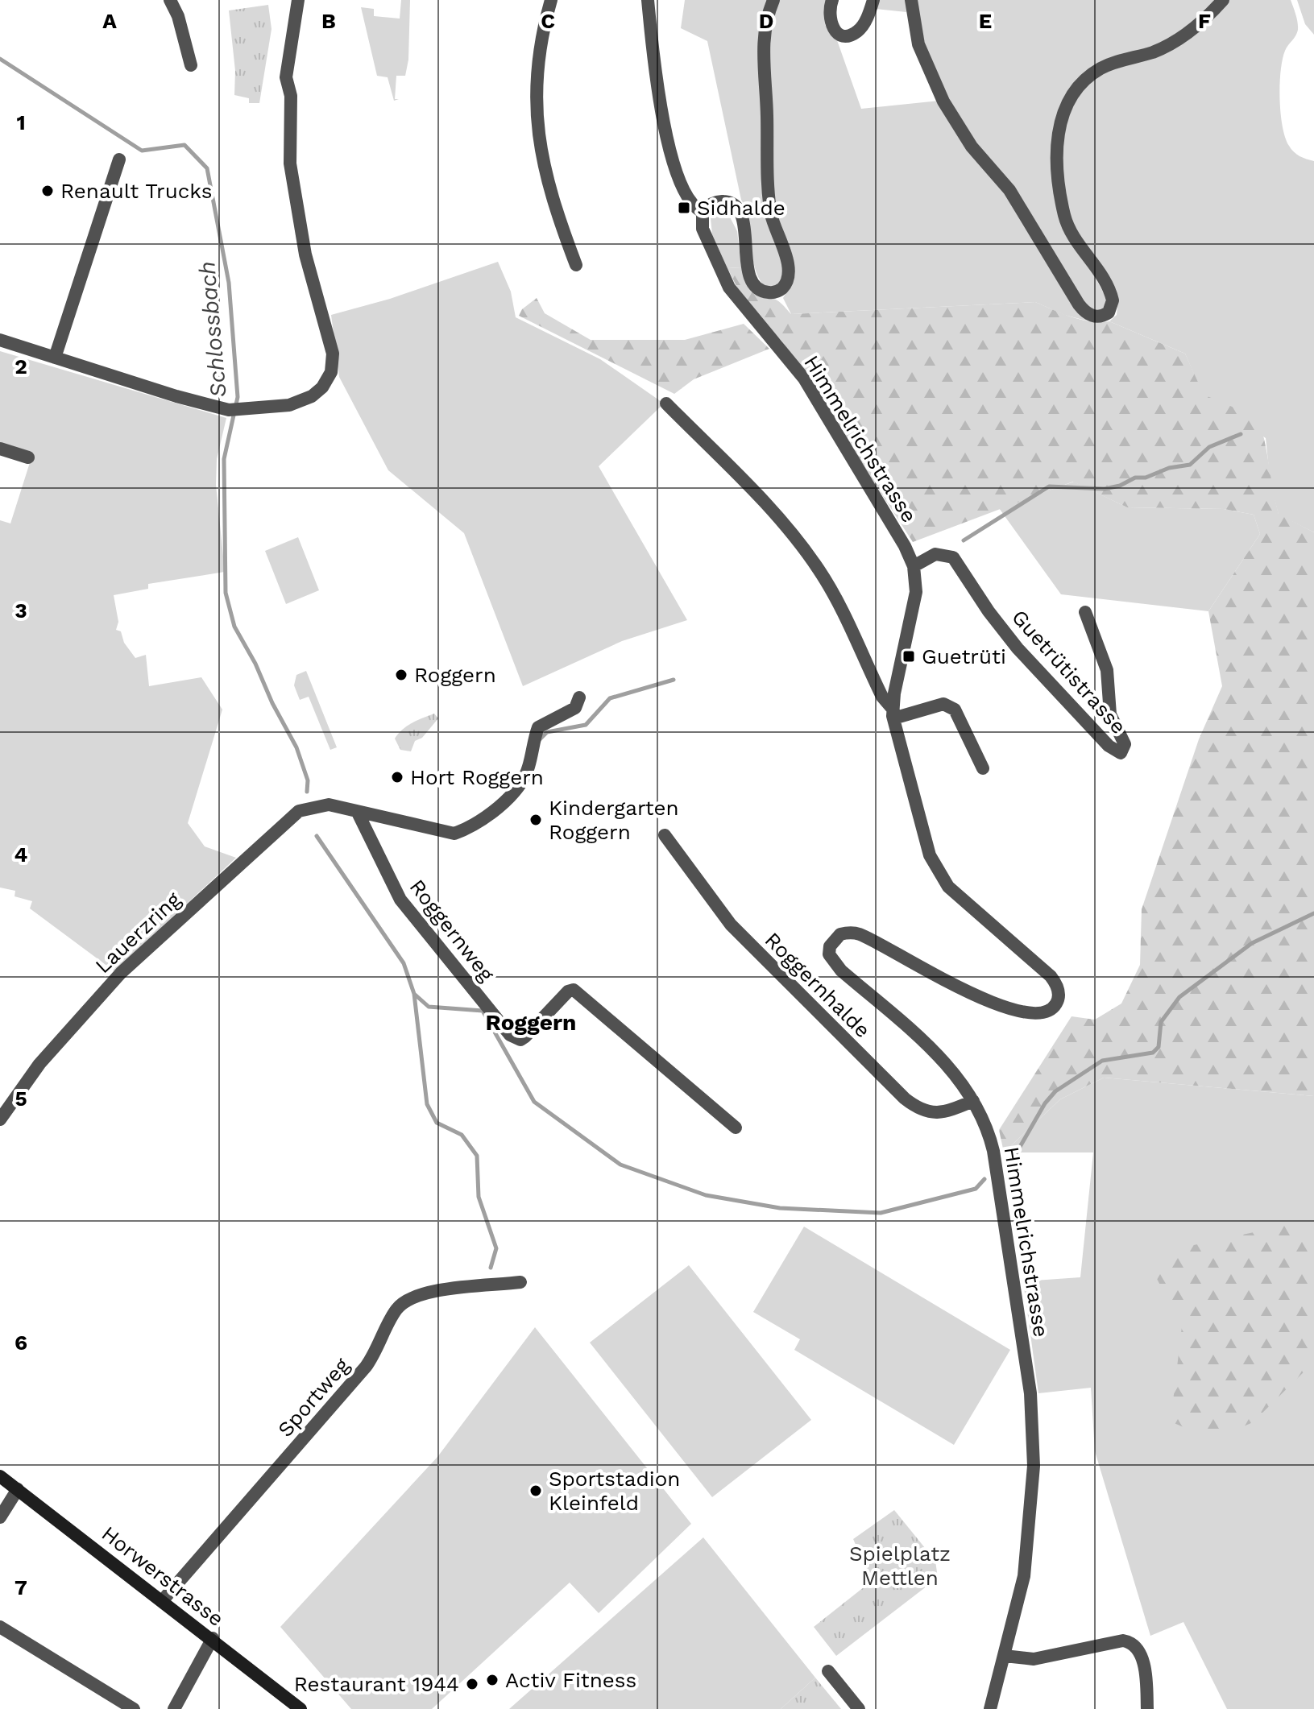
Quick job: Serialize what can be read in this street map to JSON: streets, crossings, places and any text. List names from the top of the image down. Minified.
{"streets":{"street":["Himmelrichstrasse","Guetrütistrasse","Roggernweg","Lauerzring","Roggernhalde","Sportweg","Horwerstrasse"]},"crossings":[["Himmelrichstrasse","Guetrütistrasse"],["Himmelrichstrasse","Roggernhalde"],["Roggernweg","Lauerzring"],["Sportweg","Horwerstrasse"]],"districts":["Roggern"],"water":["Schlossbach"],"parks":["Spielplatz Mettlen"],"places":{"other":["Renault Trucks","Roggern","Hort Roggern","Kindergarten Roggern","Sportstadion Kleinfeld","Activ Fitness","Restaurant 1944"],"transit":["Sidhalde","Guetrüti"]},"grid":{"columns":["A","B","C","D","E","F"],"rows":["1","2","3","4","5","6","7"]}}
